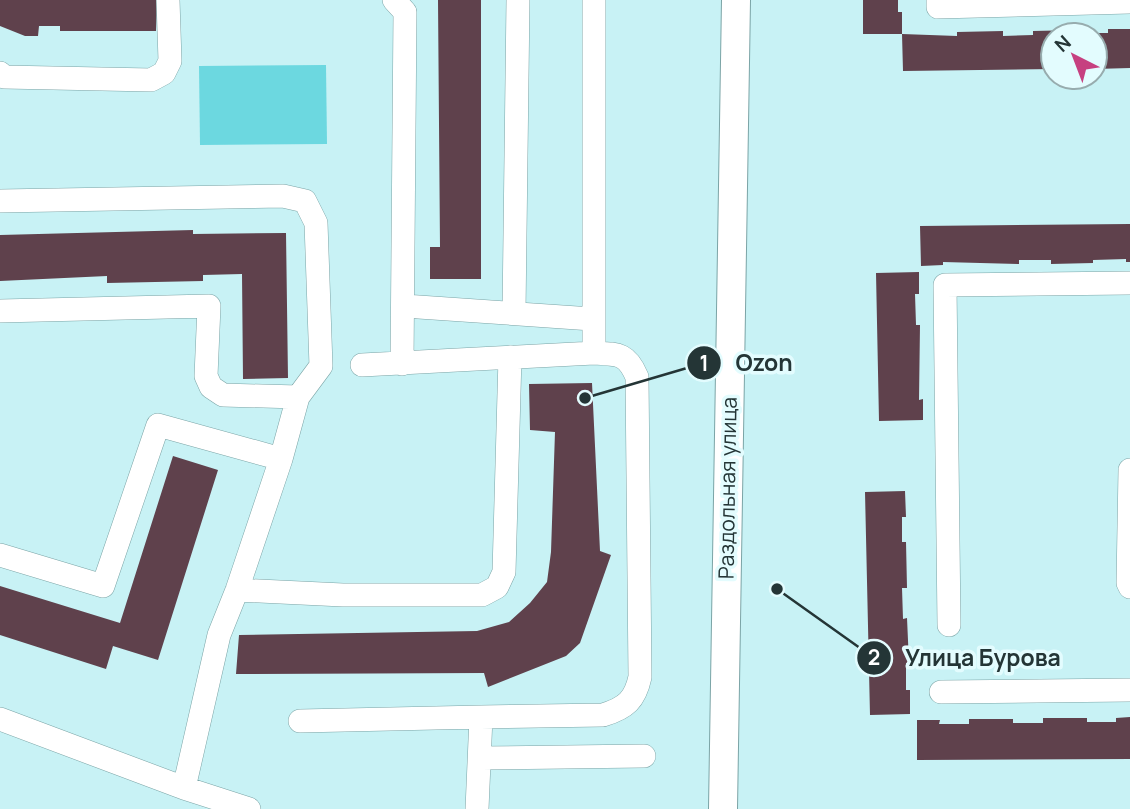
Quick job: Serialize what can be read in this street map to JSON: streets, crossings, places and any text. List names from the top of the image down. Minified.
{"streets":{"main road":["Раздольная улица"]},"places":["Ozon","Улица Бурова"],"north":"top left"}
